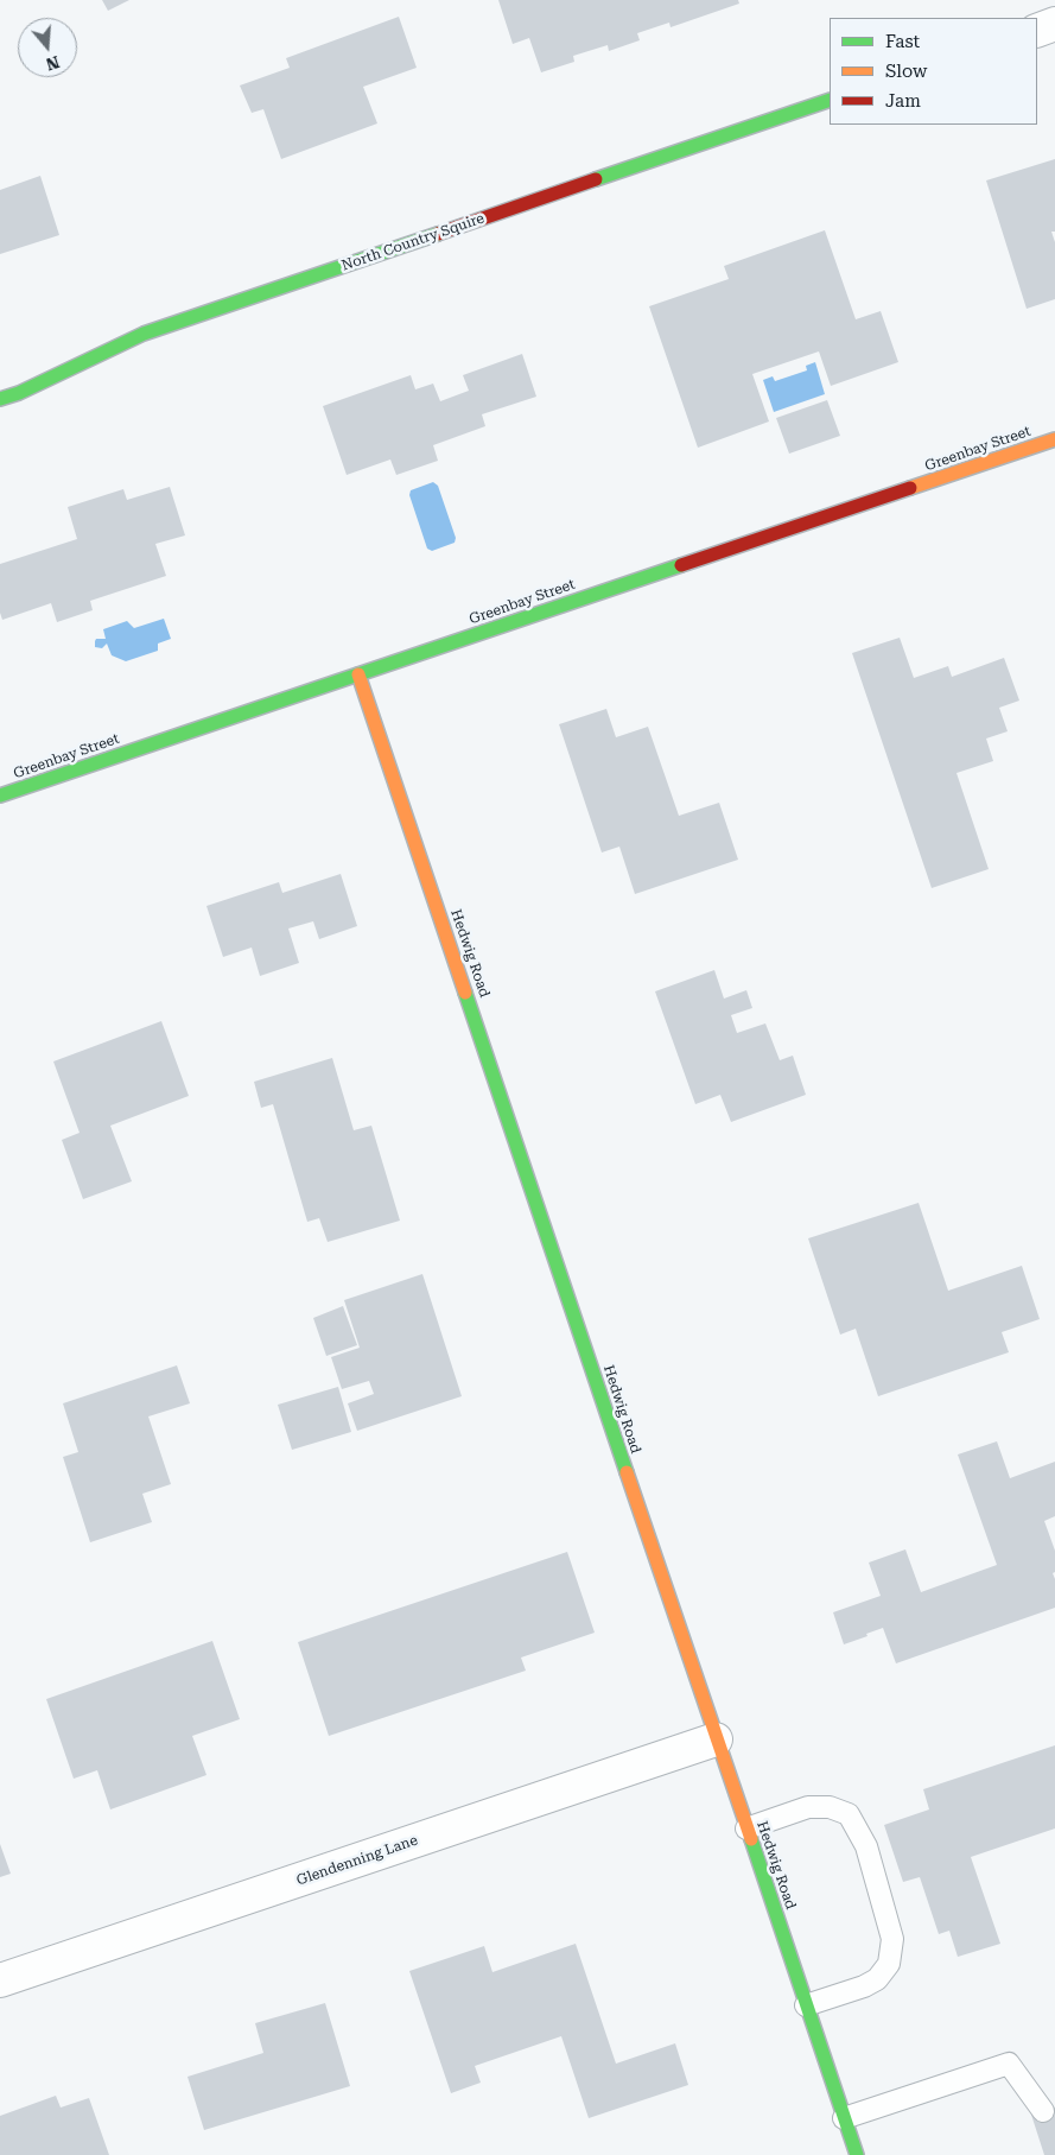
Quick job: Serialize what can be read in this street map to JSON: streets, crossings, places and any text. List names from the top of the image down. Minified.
{"streets":{"street":["North Country Squire","Greenbay Street","Hedwig Road","Glendenning Lane"]},"crossings":[["Greenbay Street","Hedwig Road"],["Hedwig Road","Glendenning Lane"]],"legend":["Fast","Slow","Jam"],"north":"bottom"}
